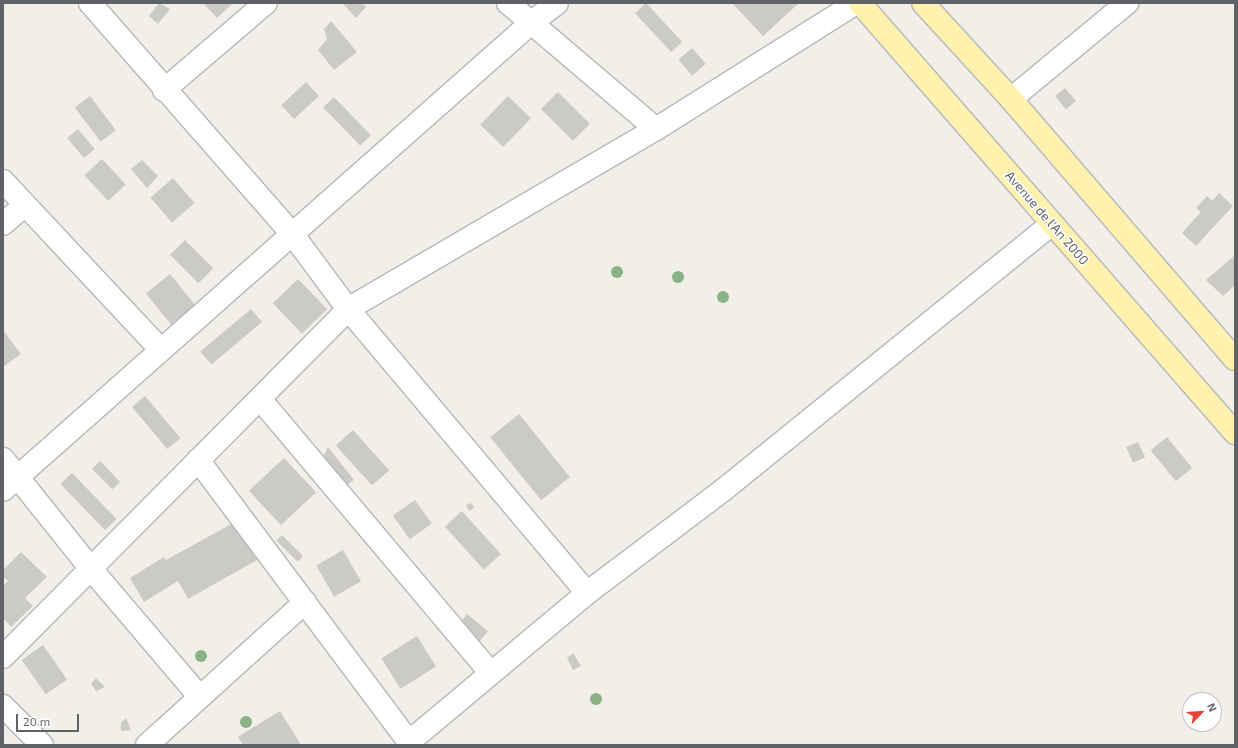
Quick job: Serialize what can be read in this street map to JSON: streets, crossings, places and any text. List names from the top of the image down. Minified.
{"streets":{"main road":["Avenue de l'An 2000"]},"scale_bar":"20 m","north":"top right"}
